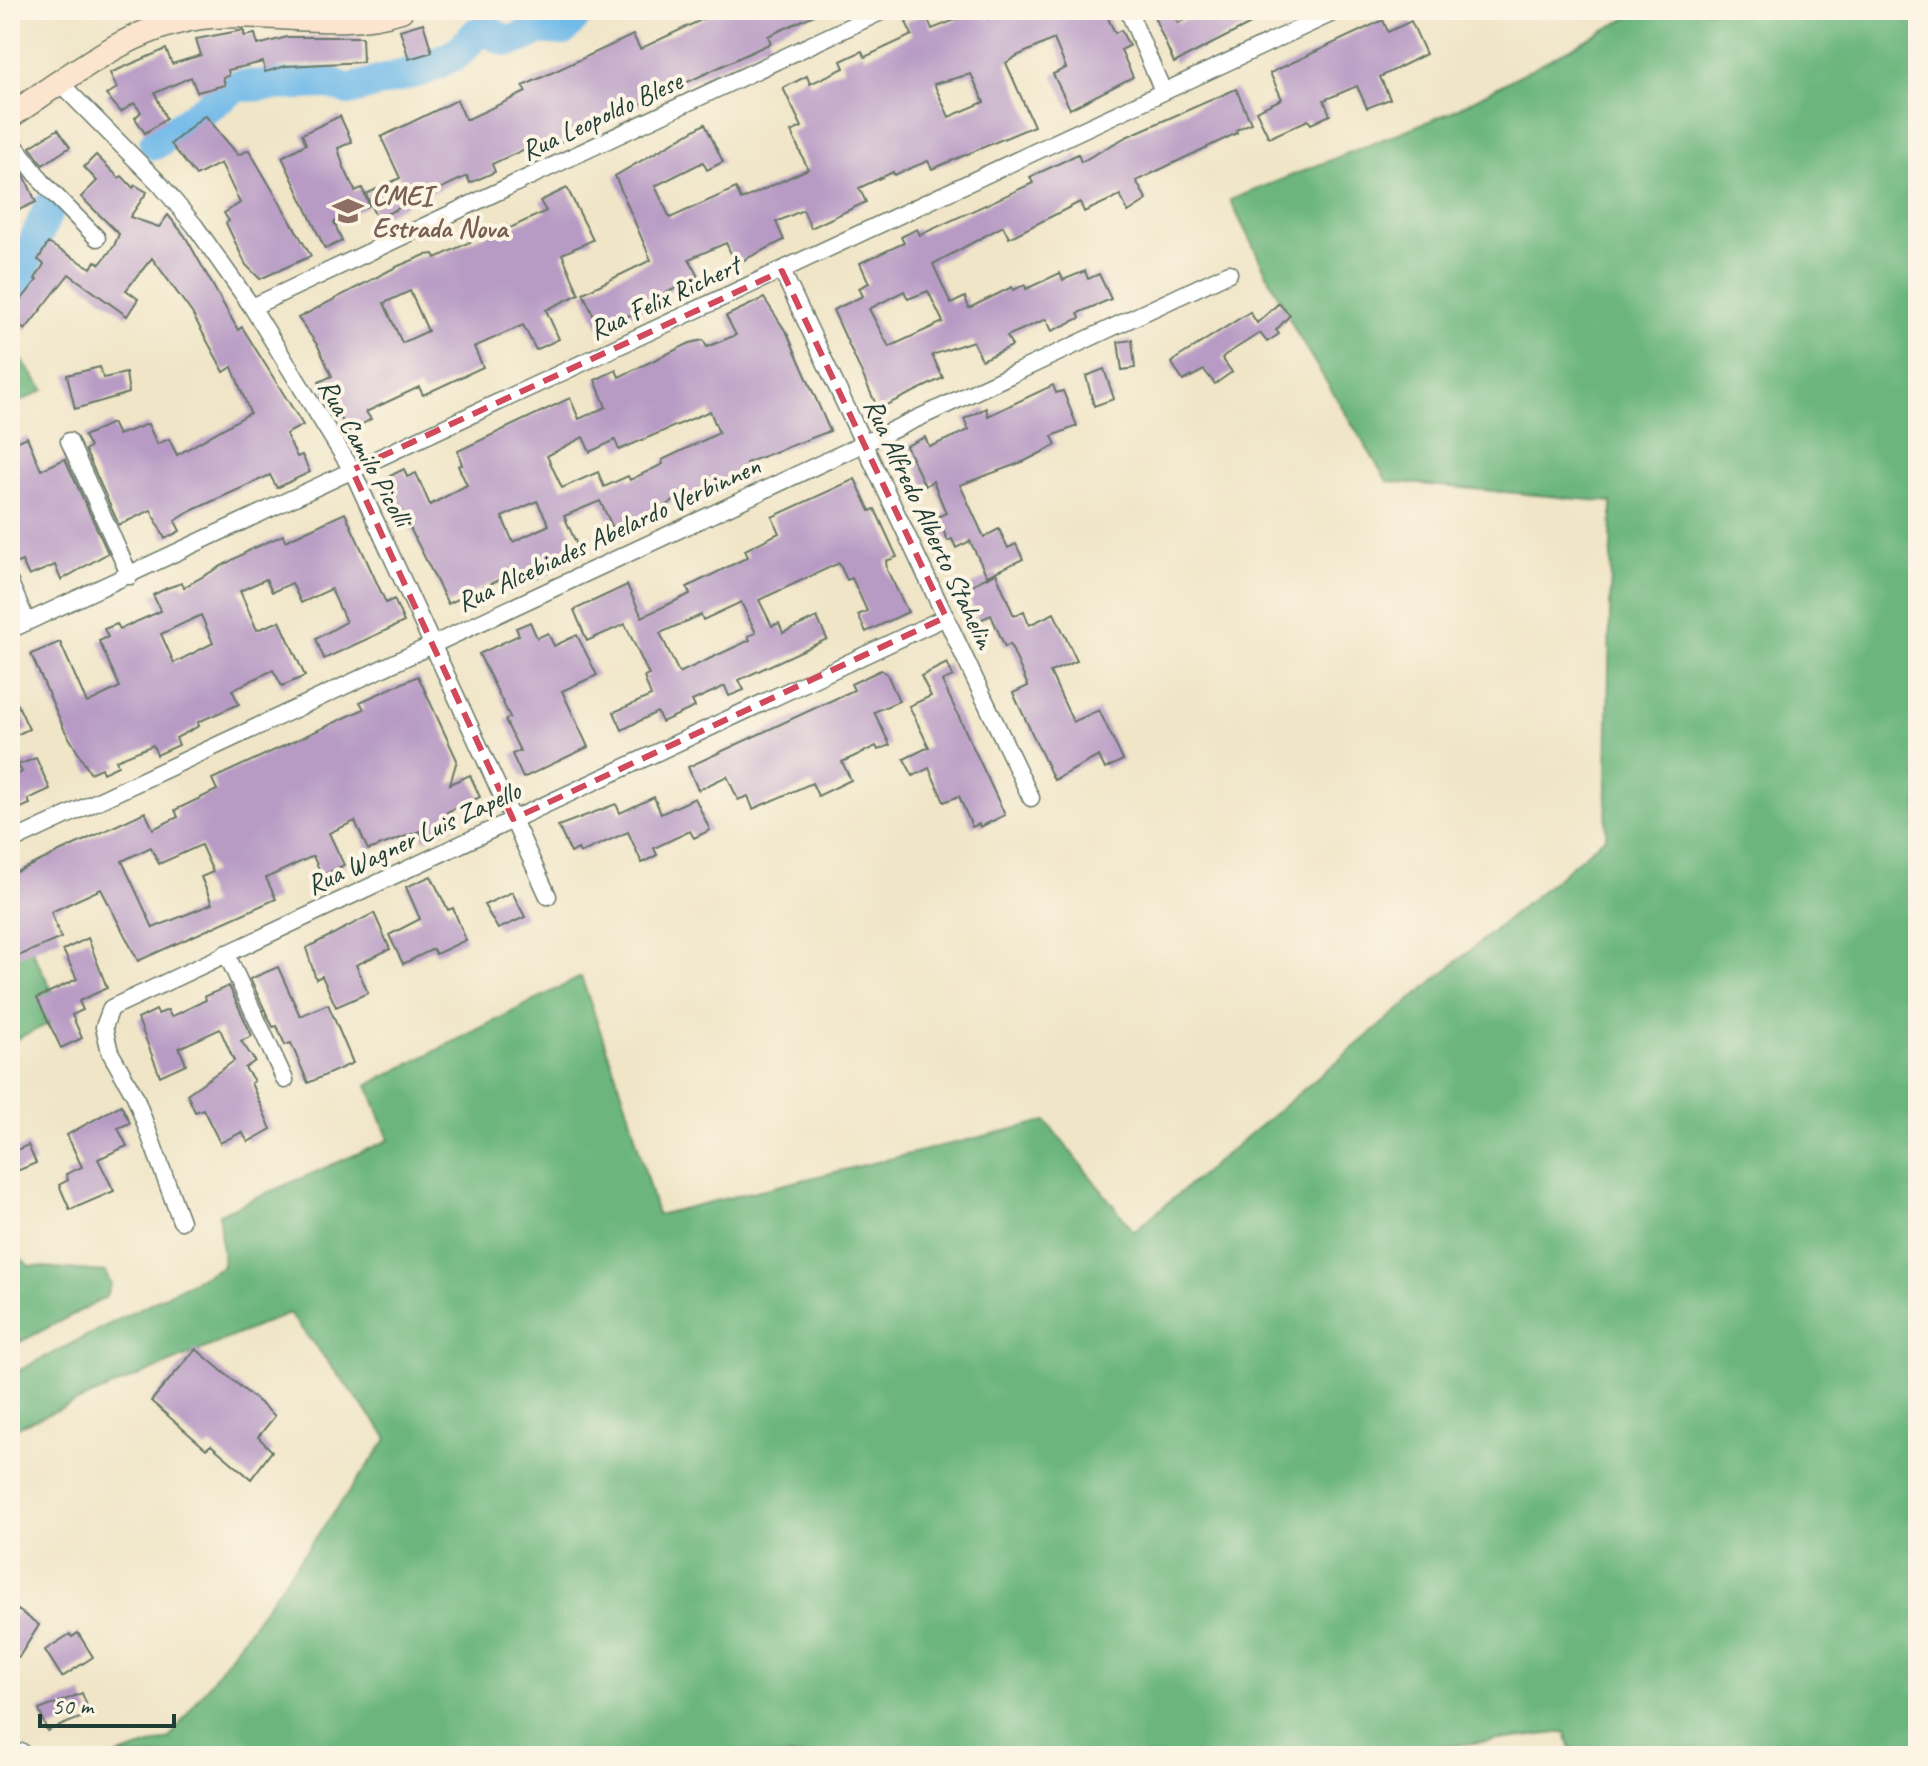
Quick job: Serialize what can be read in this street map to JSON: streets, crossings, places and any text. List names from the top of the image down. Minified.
{"streets":{"street":["Rua Leopoldo Blese","Rua Felix Richert","Rua Camilo Picolli","Rua Alfredo Alberto Stahelin","Rua Alcebiades Abelardo Verbinnen","Rua Wagner Luis Zapello"]},"crossings":[["Rua Leopoldo Blese","Rua Camilo Picolli"],["Rua Felix Richert","Rua Camilo Picolli"],["Rua Felix Richert","Rua Alfredo Alberto Stahelin"],["Rua Camilo Picolli","Rua Alcebiades Abelardo Verbinnen"],["Rua Camilo Picolli","Rua Wagner Luis Zapello"],["Rua Alfredo Alberto Stahelin","Rua Alcebiades Abelardo Verbinnen"],["Rua Alfredo Alberto Stahelin","Rua Wagner Luis Zapello"]],"places":{"school or university":["CMEI Estrada Nova"]},"scale_bar":"50 m"}
